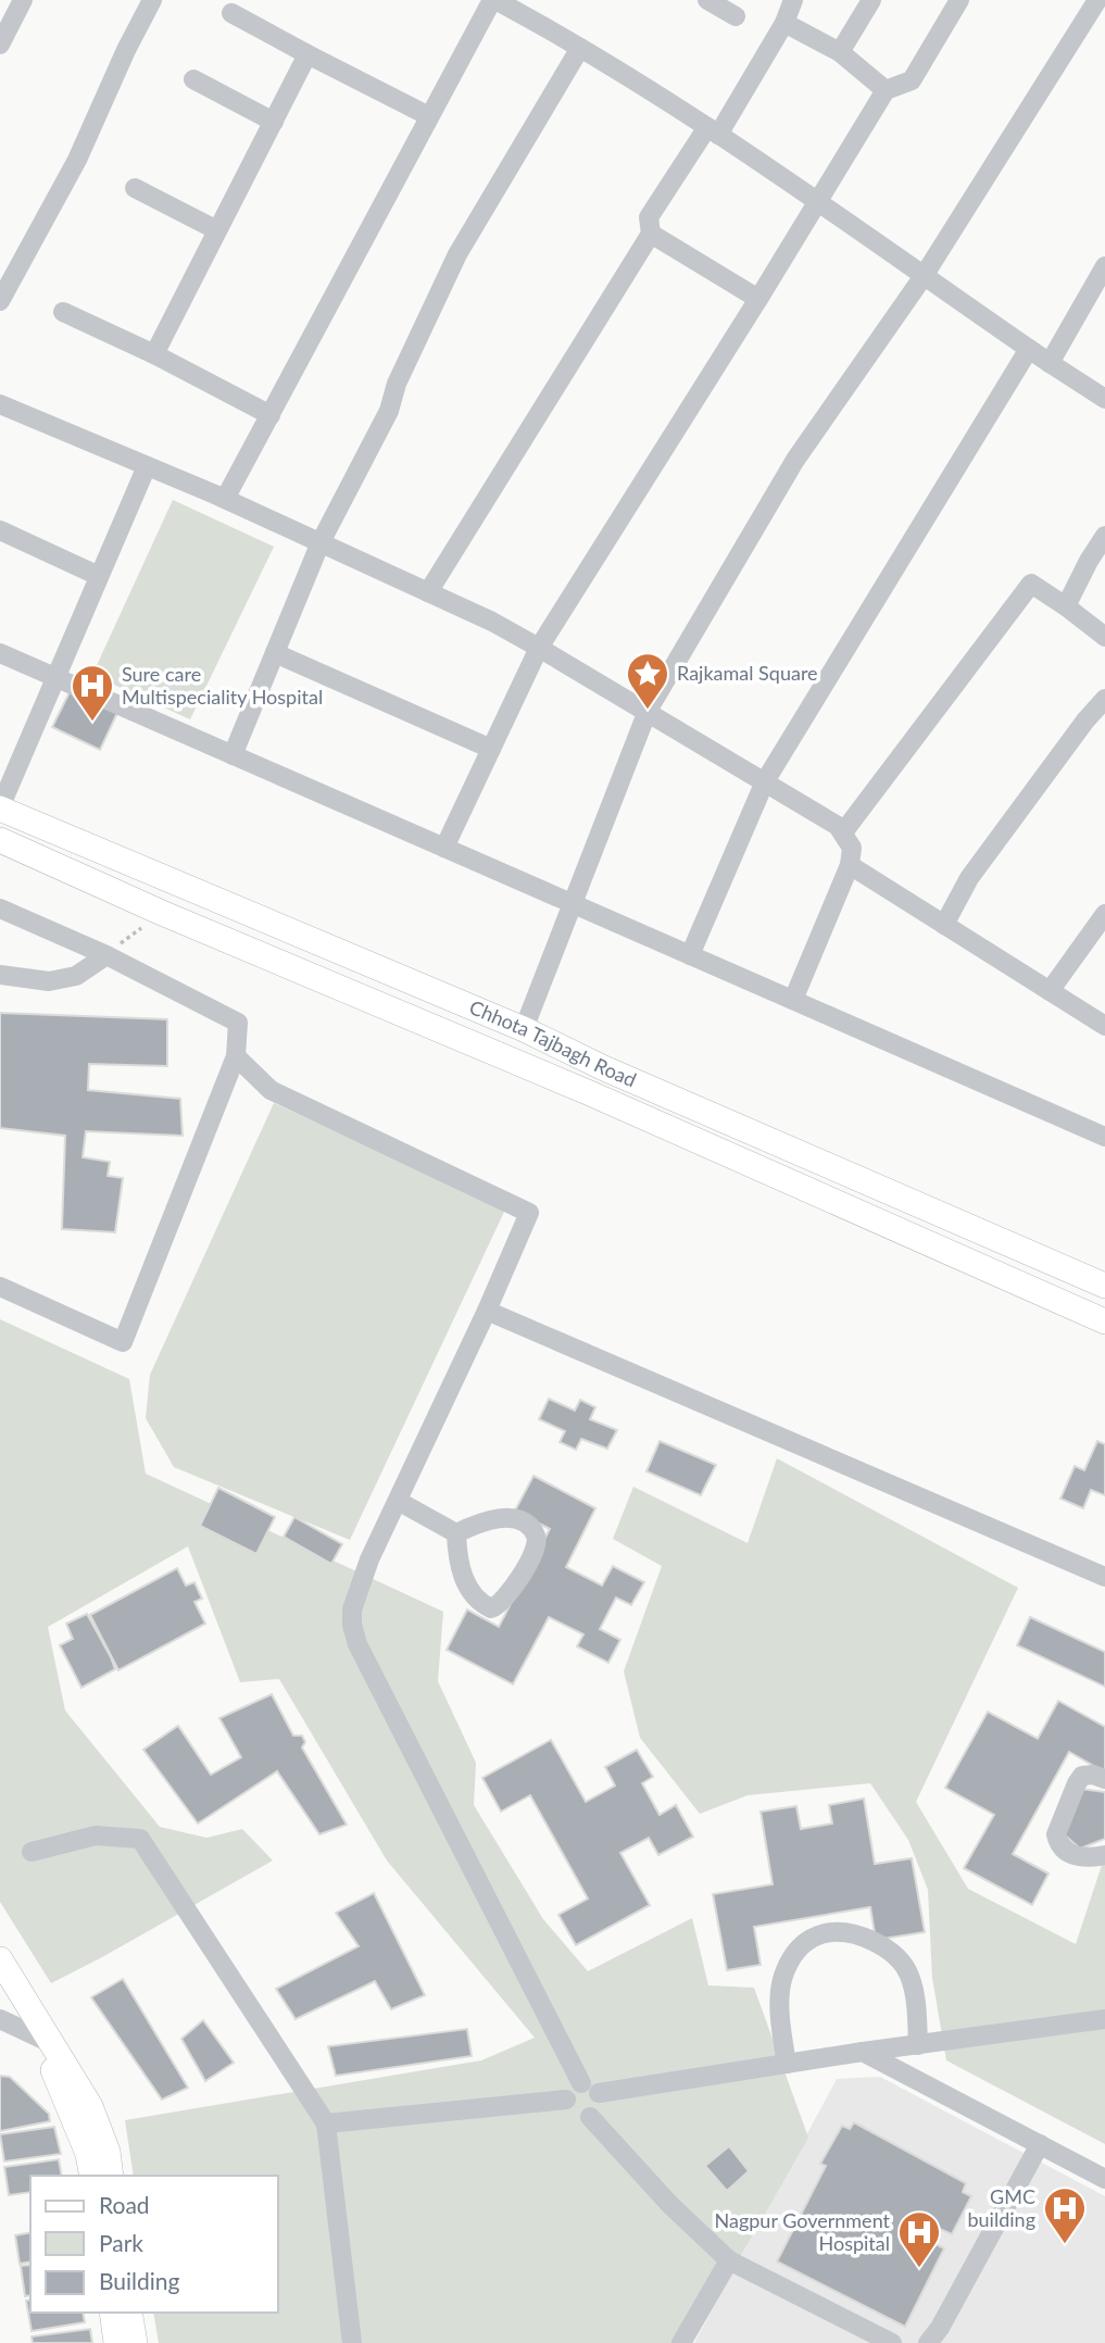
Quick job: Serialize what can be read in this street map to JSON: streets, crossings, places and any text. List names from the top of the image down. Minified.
{"streets":{"main road":["Chhota Tajbagh Road"]},"places":{"place":["Rajkamal Square"],"hospital":["Sure care Multispeciality Hospital","GMC building","Nagpur Government Hospital"]},"legend":["Road","Park","Building"]}
